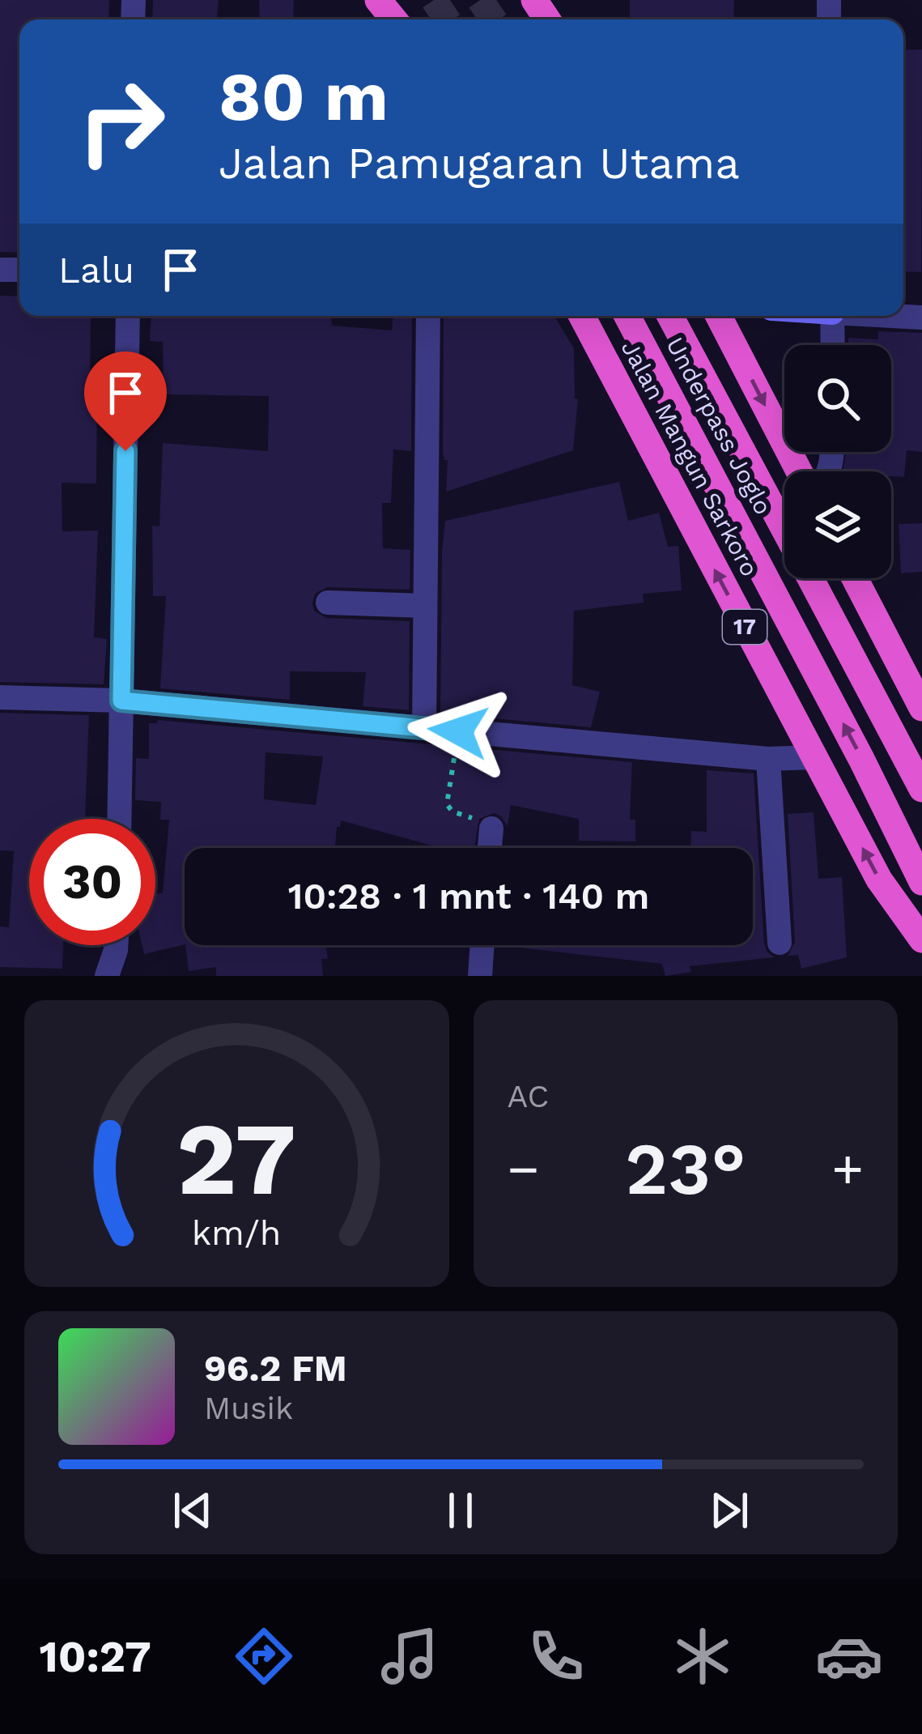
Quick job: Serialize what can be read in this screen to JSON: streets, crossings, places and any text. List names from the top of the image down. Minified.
{"streets":{"highway":["Underpass Joglo","Jalan Mangun Sarkoro","17"]},"page":{"turn":["80 m","Jalan Pamugaran Utama"],"then":"Lalu","limit":"30","trip":"10:28 · 1 mnt · 140 m","tile":"AC","heat":["−","23°","+"],"song":["96.2 FM","Musik"],"tabs":"10:27","gauge":["27","km/h"]}}
